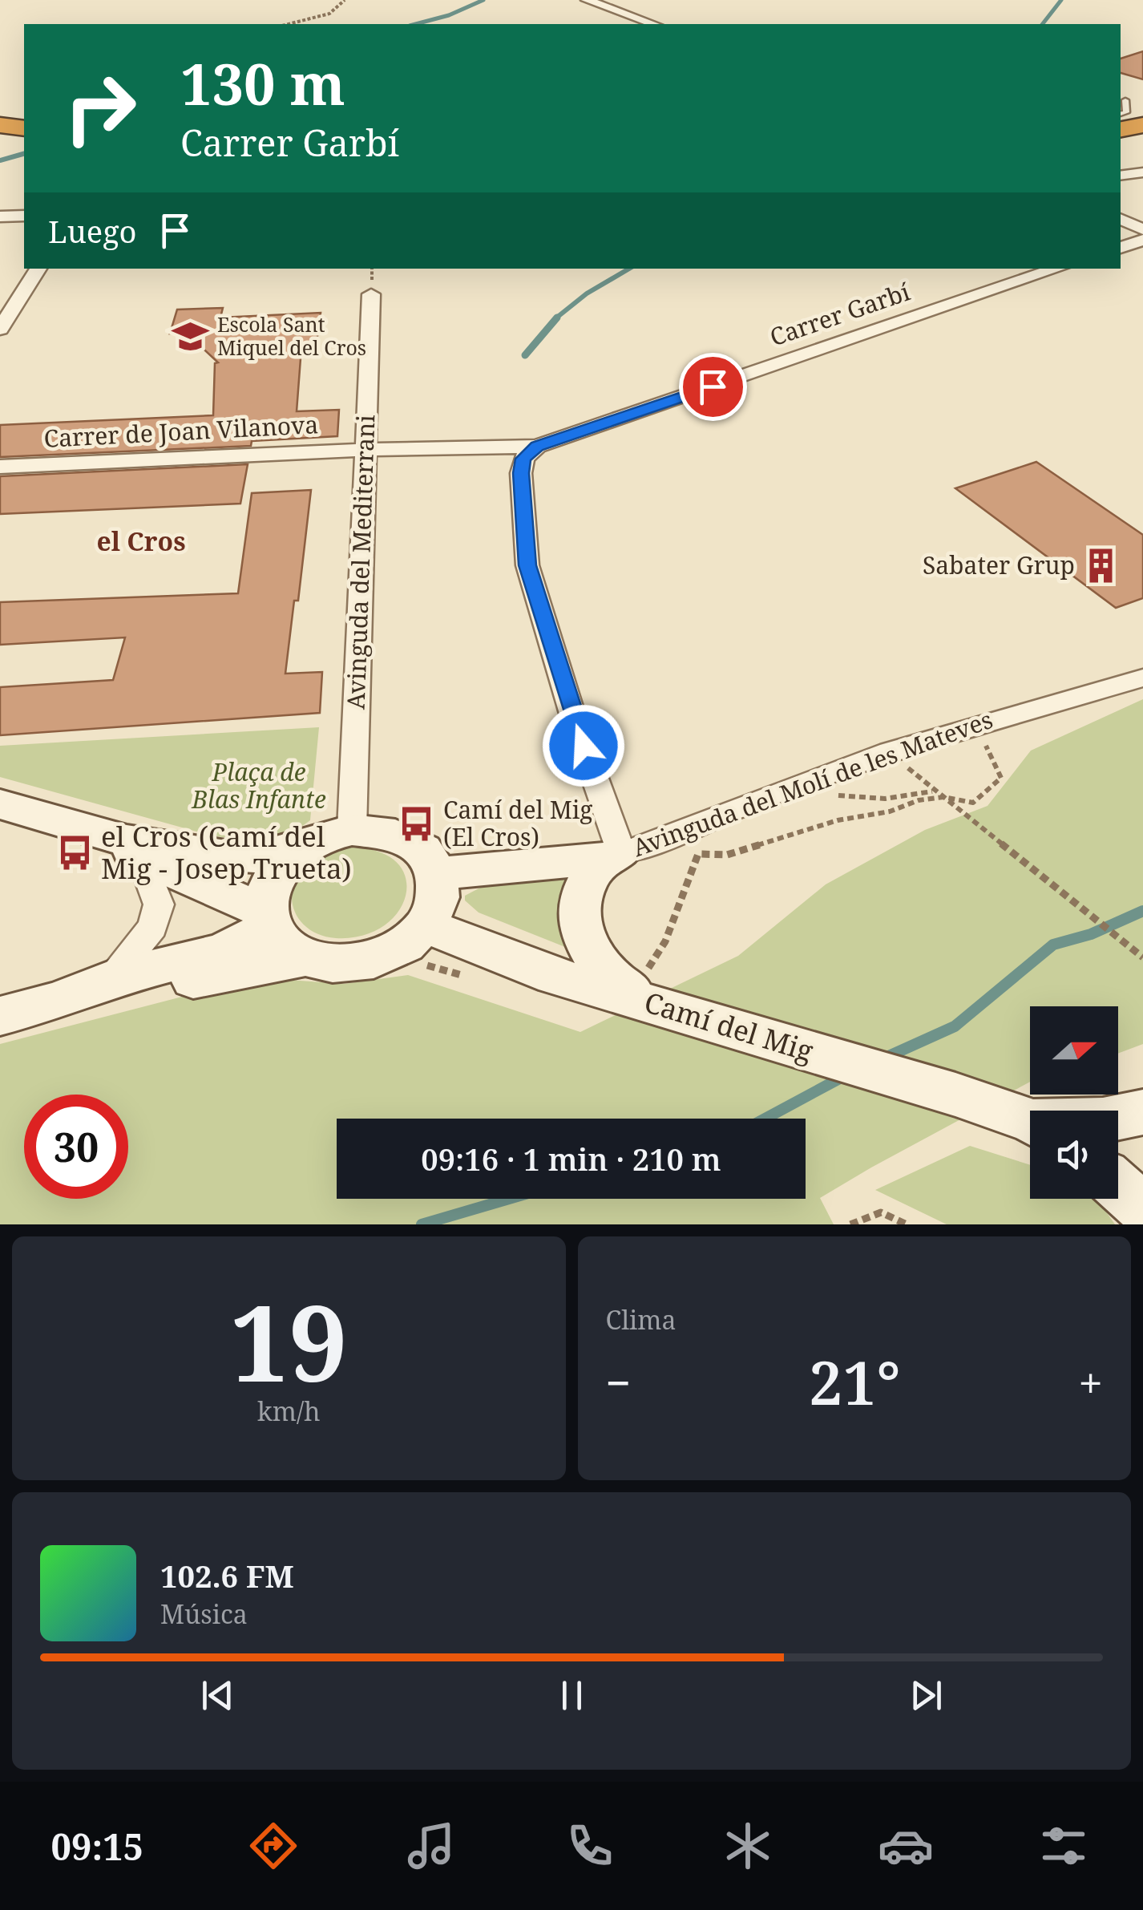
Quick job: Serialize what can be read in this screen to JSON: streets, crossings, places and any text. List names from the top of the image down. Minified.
{"streets":{"street":["Carrer Garbí","Carrer de Joan Vilanova","Avinguda del Mediterrani","Avinguda del Molí de les Mateves","Camí del Mig"]},"crossings":[["Carrer Garbí","Carrer de Joan Vilanova"],["Carrer Garbí","Avinguda del Mediterrani"],["Carrer de Joan Vilanova","Avinguda del Mediterrani"],["Avinguda del Mediterrani","Camí del Mig"]],"districts":["el Cros"],"parks":["Plaça de Blas Infante"],"places":{"school or university":["Escola Sant Miquel del Cros"],"building":["Sabater Grup"],"bus stop":["Camí del Mig (El Cros)","el Cros (Camí del Mig - Josep Trueta)"]},"north":"right","page":{"turn":["130 m","Carrer Garbí"],"then":"Luego","limit":"30","trip":"09:16 · 1 min · 210 m","tile":[["19","km/h"],"Clima"],"heat":["−","21°","+"],"song":["102.6 FM","Música"],"tabs":"09:15"}}
